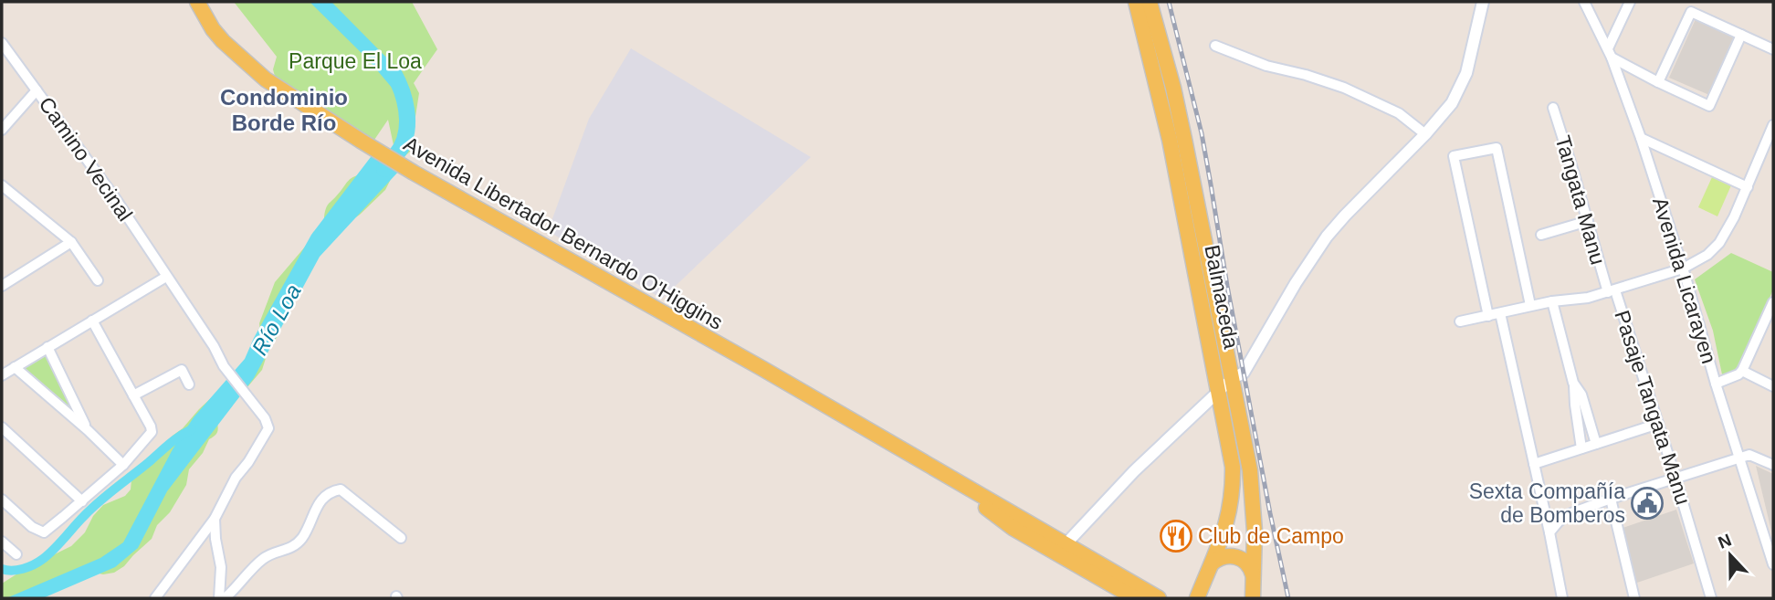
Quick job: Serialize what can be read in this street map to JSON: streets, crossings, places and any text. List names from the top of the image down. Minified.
{"streets":{"main road":["Avenida Libertador Bernardo O'Higgins","Balmaceda"],"street":["Camino Vecinal","Tangata Manu","Avenida Licarayen","Pasaje Tangata Manu"]},"crossings":[["Tangata Manu","Pasaje Tangata Manu"]],"districts":["Condominio Borde Río"],"water":["Río Loa"],"parks":["Parque El Loa"],"places":{"public building":["Sexta Compañía de Bomberos"],"restaurant":["Club de Campo"]},"north":"top"}
